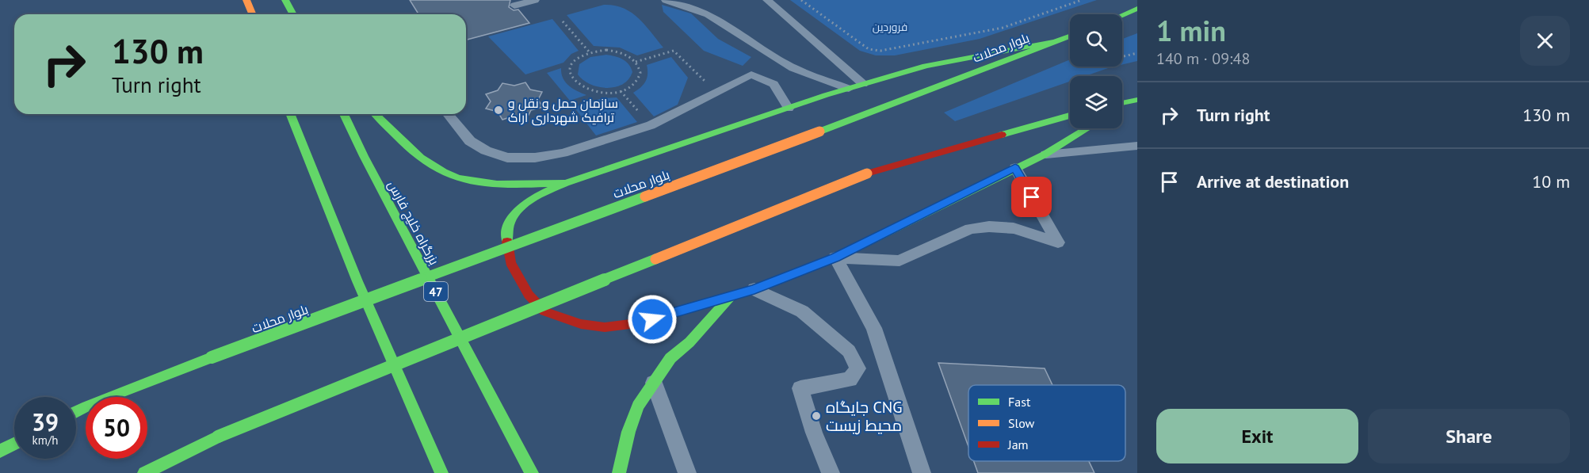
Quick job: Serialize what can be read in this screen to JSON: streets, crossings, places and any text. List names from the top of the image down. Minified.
{"streets":{"main road":["بلوار محلات","بزرگراه خلیج فارس","47"]},"parks":["فروردین"],"places":["سازمان حمل و نقل و ترافیک شهرداری اراک","جایگاه CNG محیط زیست"],"legend":["Fast","Slow","Jam"],"page":{"heading":["1 min","140 m · 09:48"],"turn":["130 m","Turn right"],"list":[{"name":"Turn right","value":"130 m"},{"name":"Arrive at destination","value":"10 m"}],"speed":"39 km/h","limit":"50","buttons":["Exit","Share"]}}
